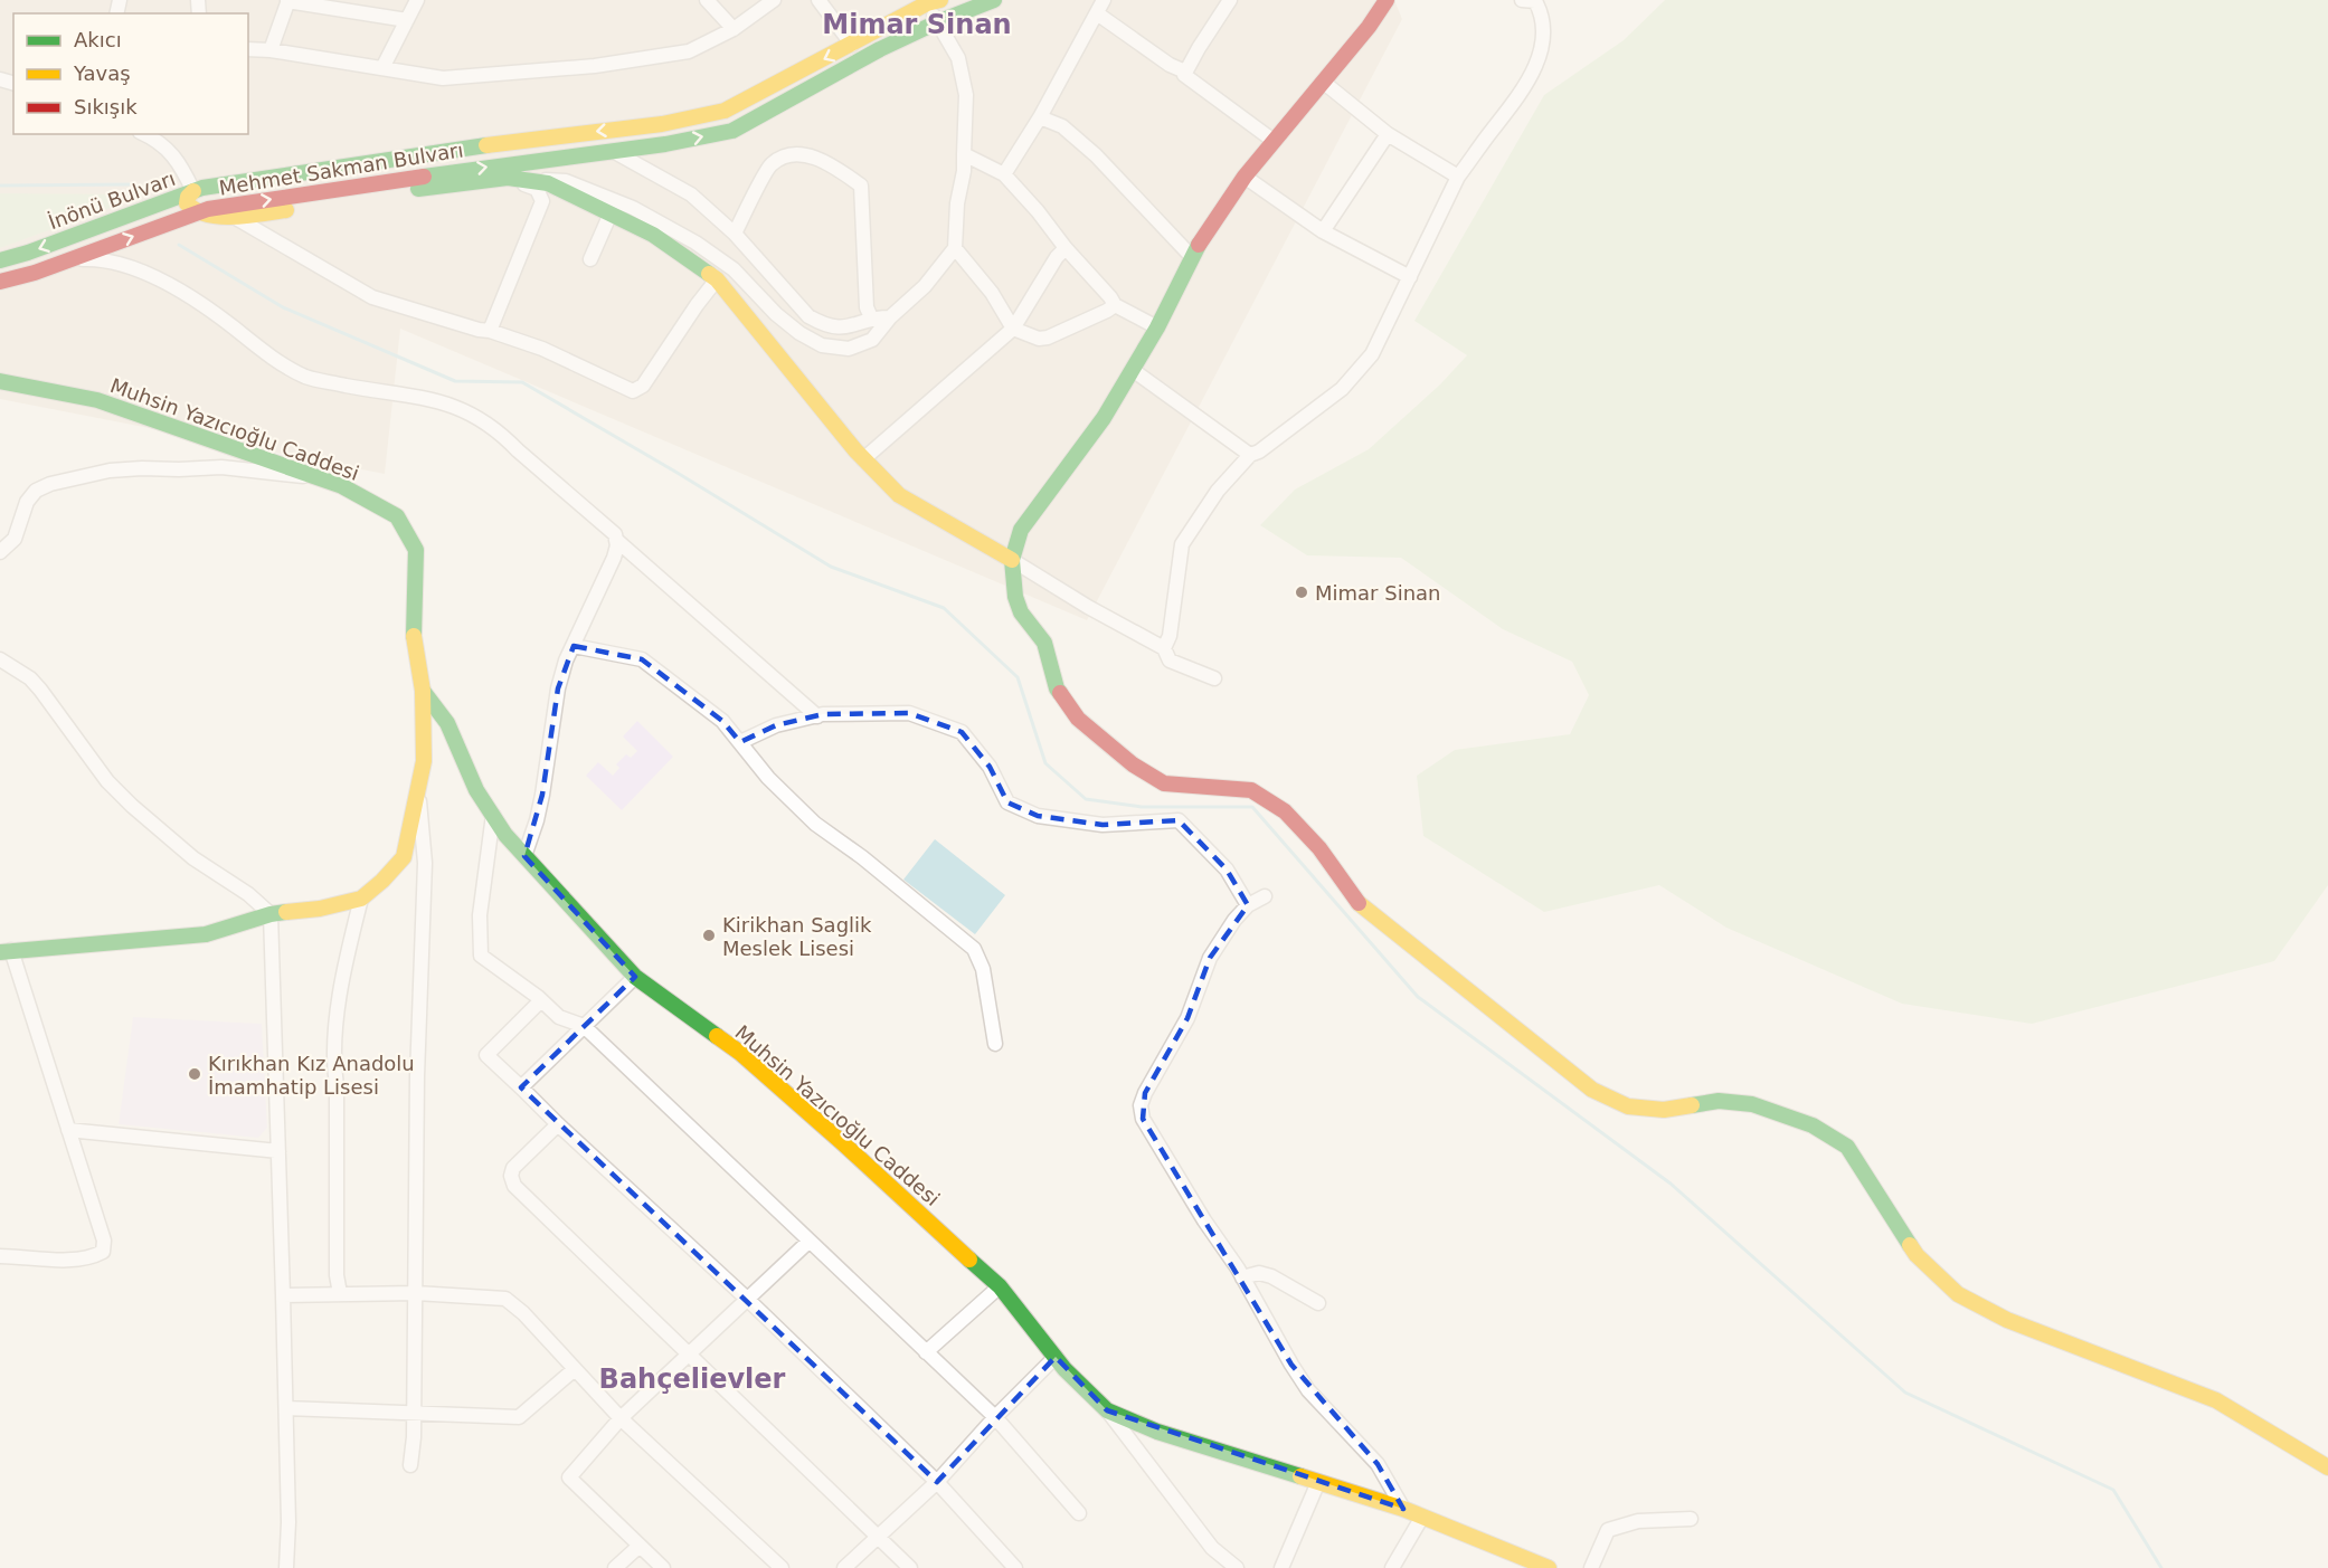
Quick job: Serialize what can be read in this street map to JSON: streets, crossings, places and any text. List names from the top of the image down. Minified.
{"streets":{"street":["Mehmet Sakman Bulvarı","İnönü Bulvarı","Muhsin Yazıcıoğlu Caddesi"]},"crossings":[["Mehmet Sakman Bulvarı","İnönü Bulvarı"]],"districts":["Mimar Sinan","Bahçelievler"],"places":["Mimar Sinan","Kirikhan Saglik Meslek Lisesi","Kırıkhan Kız Anadolu İmamhatip Lisesi"],"legend":["Akıcı","Yavaş","Sıkışık"]}
